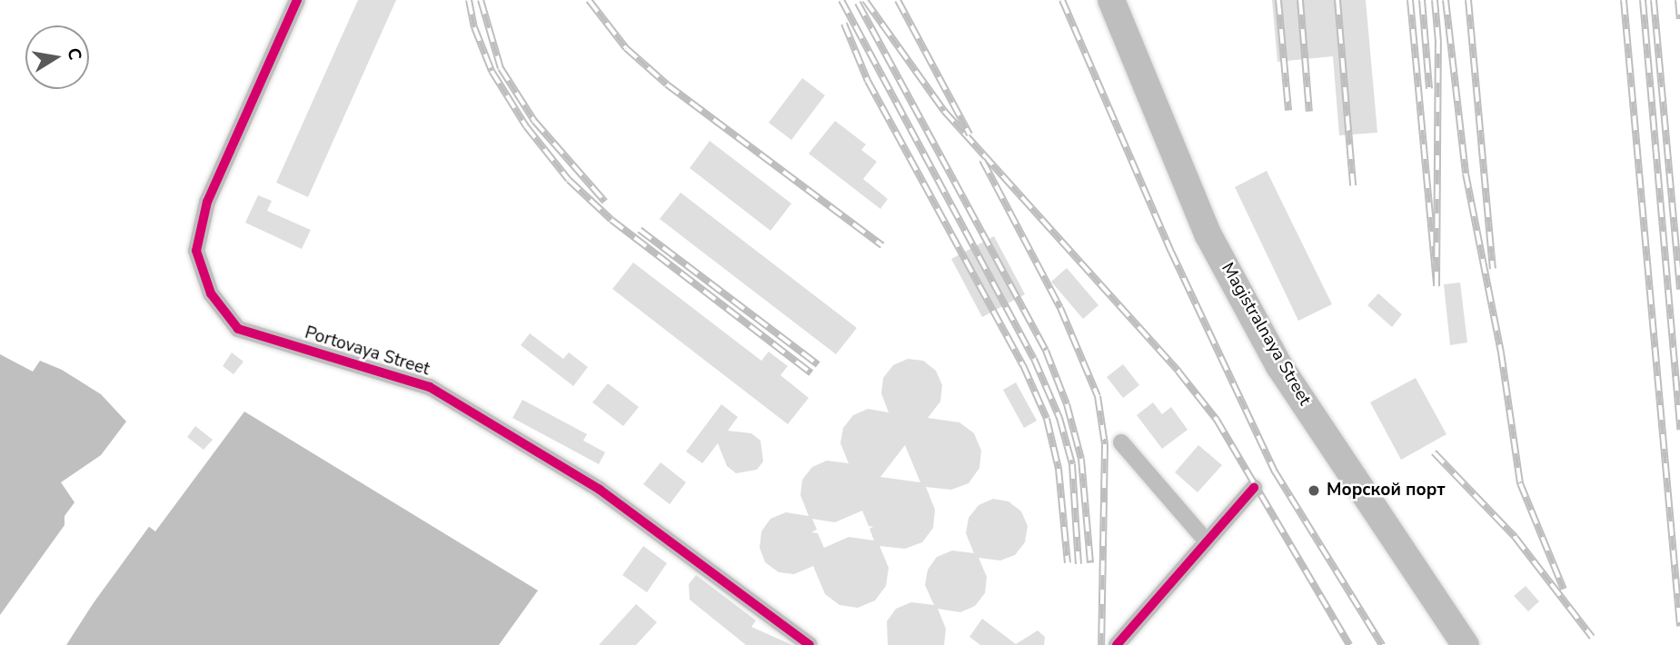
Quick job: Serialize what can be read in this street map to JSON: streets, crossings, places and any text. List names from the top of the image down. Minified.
{"streets":{"highway":["Magistralnaya Street"],"street":["Portovaya Street"]},"places":["Морской порт"],"north":"right"}
